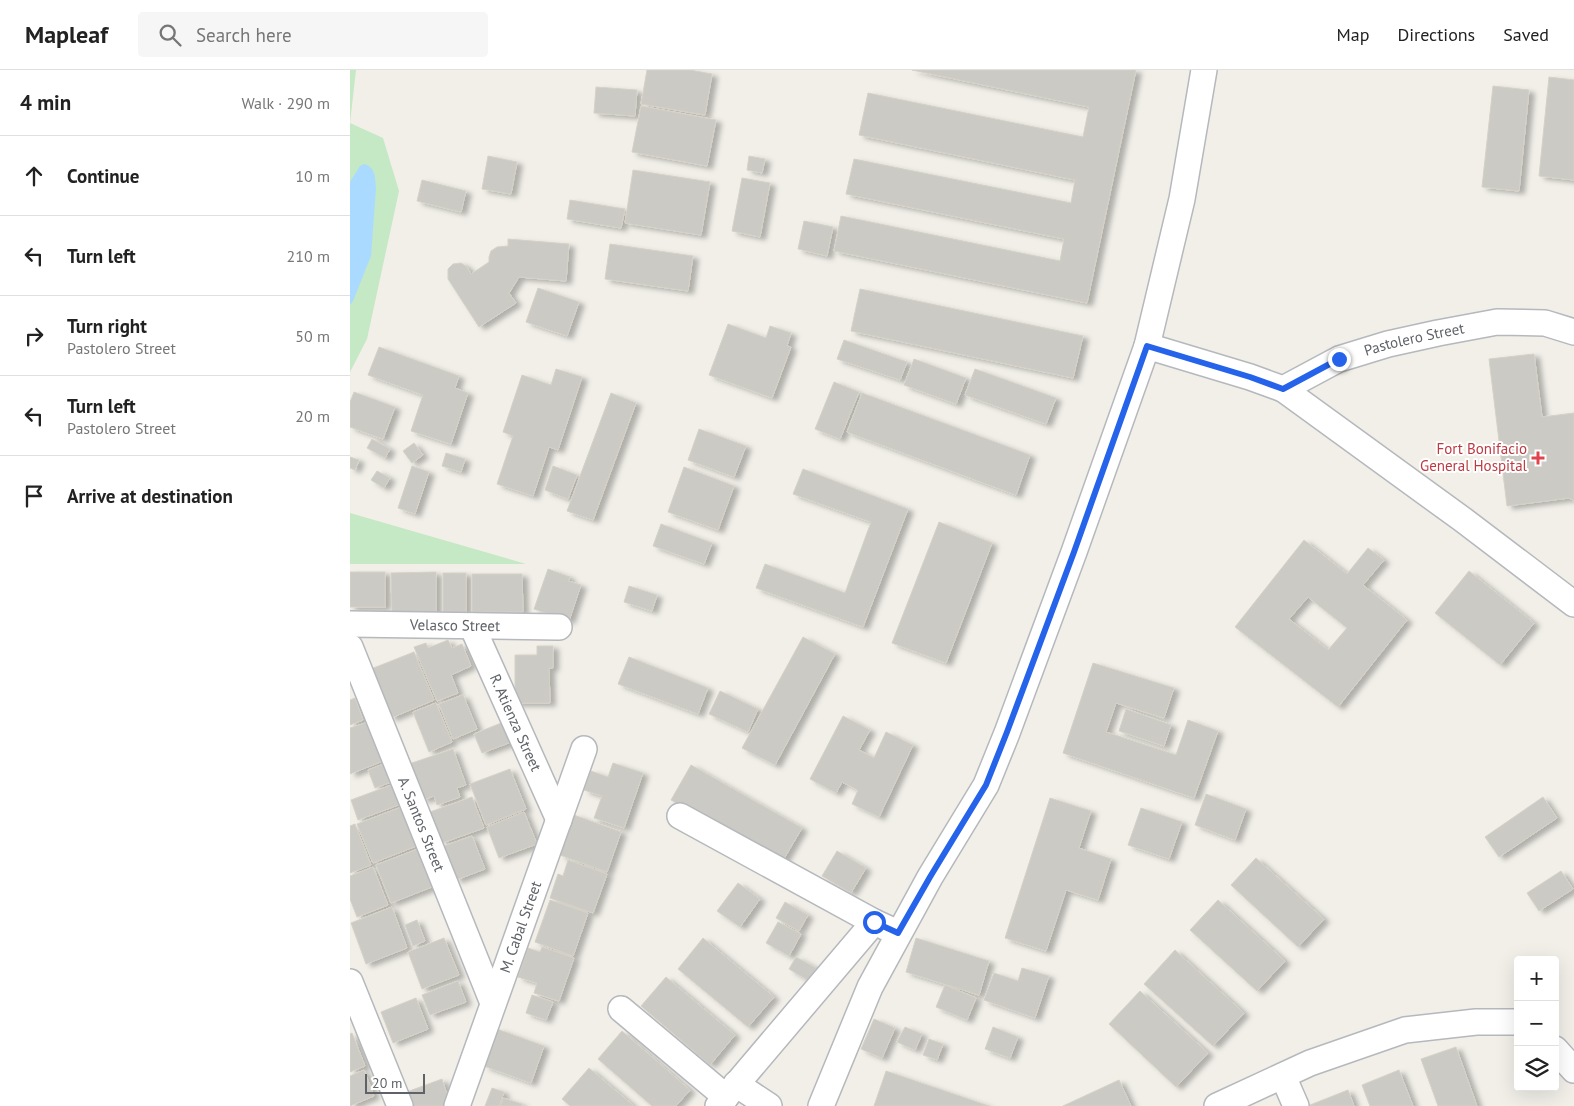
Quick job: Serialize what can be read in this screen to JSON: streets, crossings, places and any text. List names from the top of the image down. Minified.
{"streets":{"street":["Pastolero Street","Velasco Street","R. Atienza Street","A. Santos Street","M. Cabal Street"]},"crossings":[["Velasco Street","R. Atienza Street"],["R. Atienza Street","M. Cabal Street"],["A. Santos Street","M. Cabal Street"]],"places":{"health":["Fort Bonifacio General Hospital"]},"scale_bar":"20 m","page":{"header":"Mapleaf","search":"Search here","nav":["Map","Directions","Saved"],"heading":["4 min","Walk · 290 m"],"list":[["Continue","10 m"],["Turn left","210 m"],["Turn right","Pastolero Street","50 m"],["Turn left","Pastolero Street","20 m"],"Arrive at destination"],"map_buttons":["+","−"],"scale":"20 m"}}
